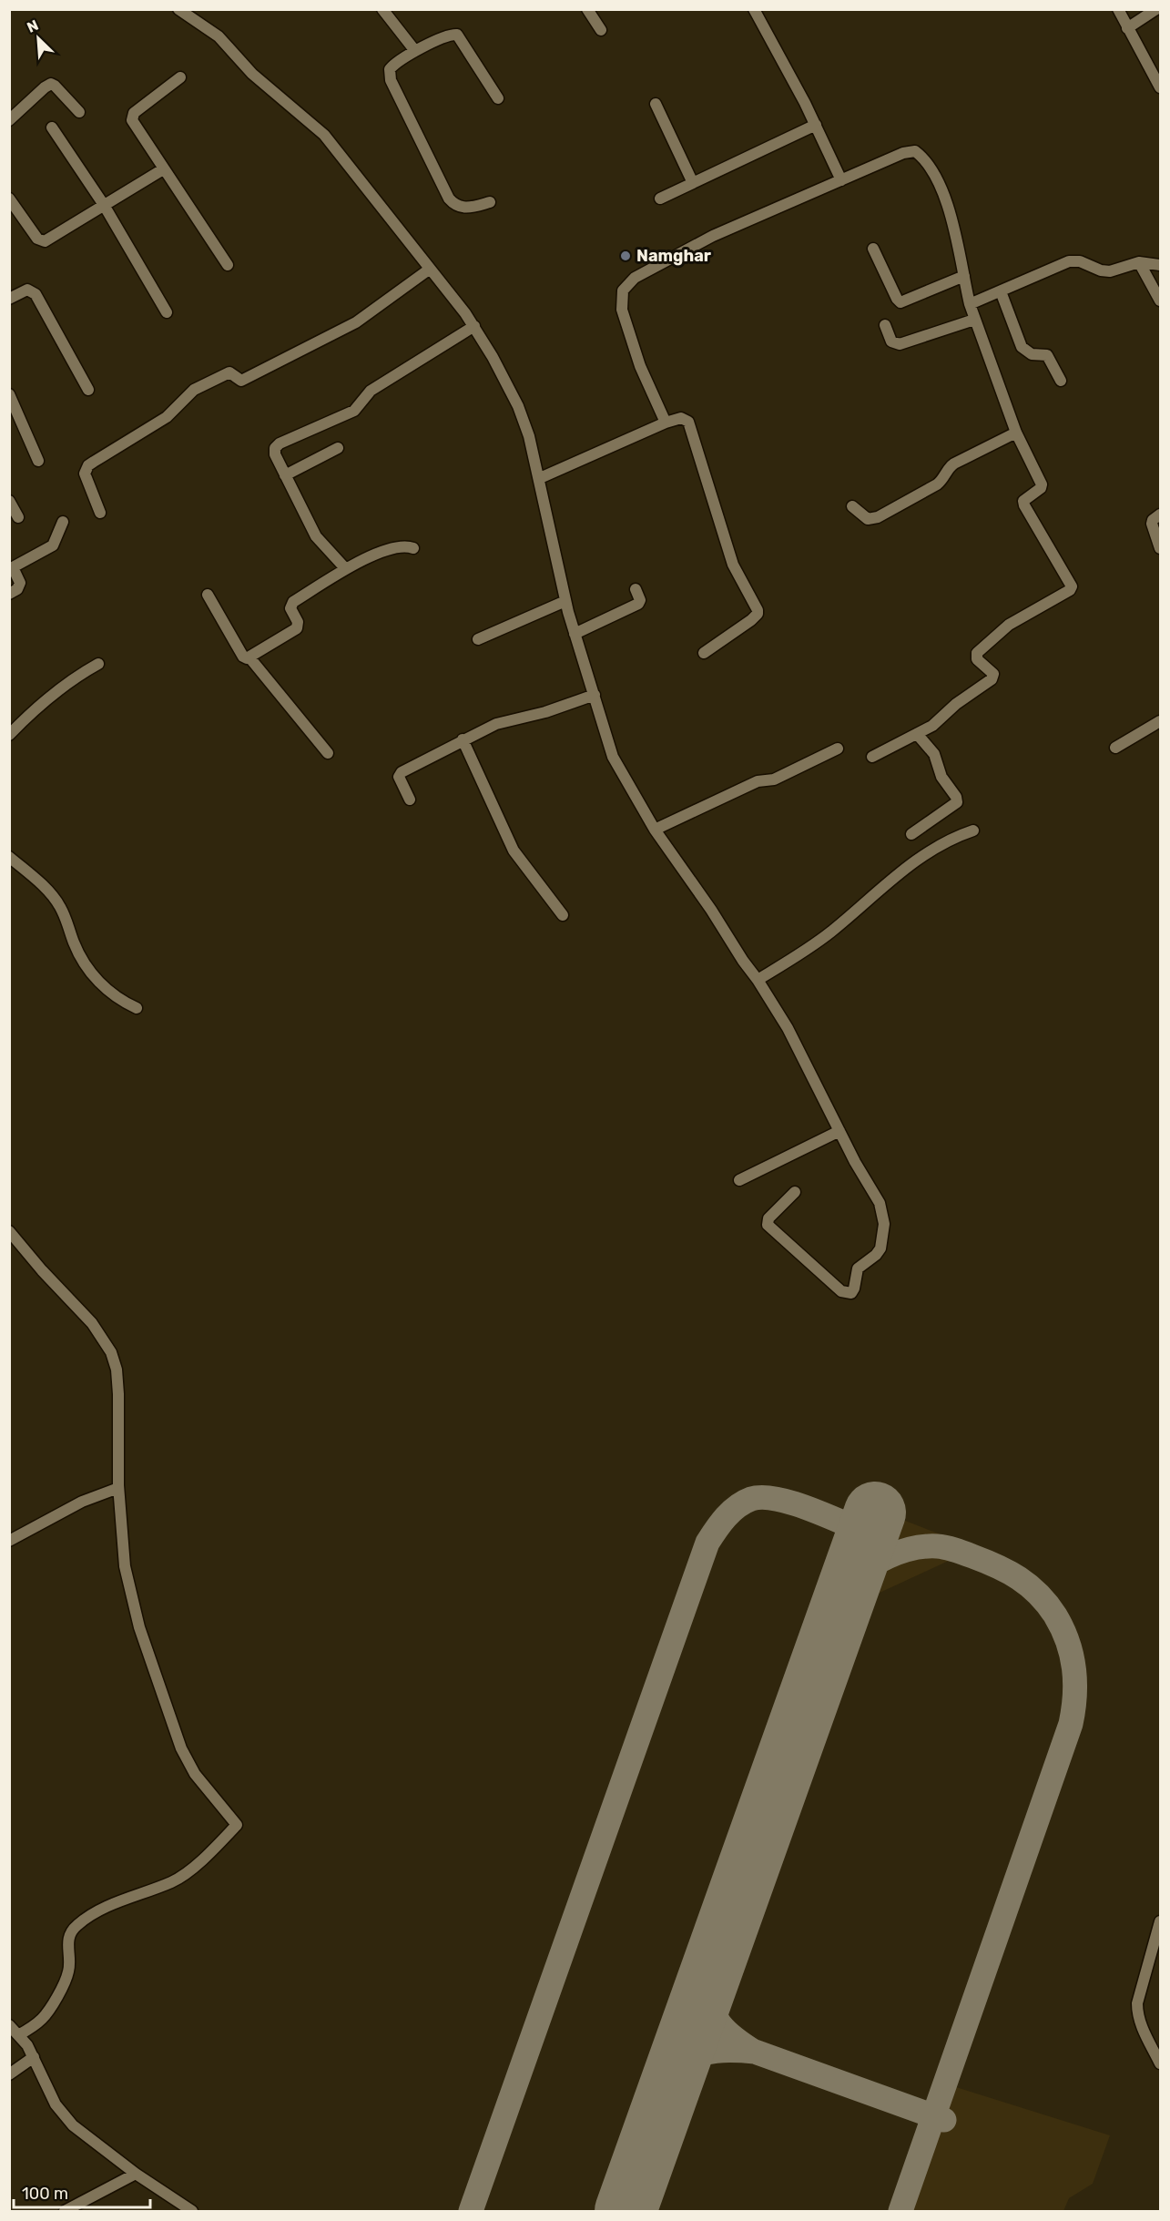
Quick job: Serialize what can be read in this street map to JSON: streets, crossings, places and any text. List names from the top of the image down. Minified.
{"places":["Namghar"],"scale_bar":"100 m","north":"top left"}
